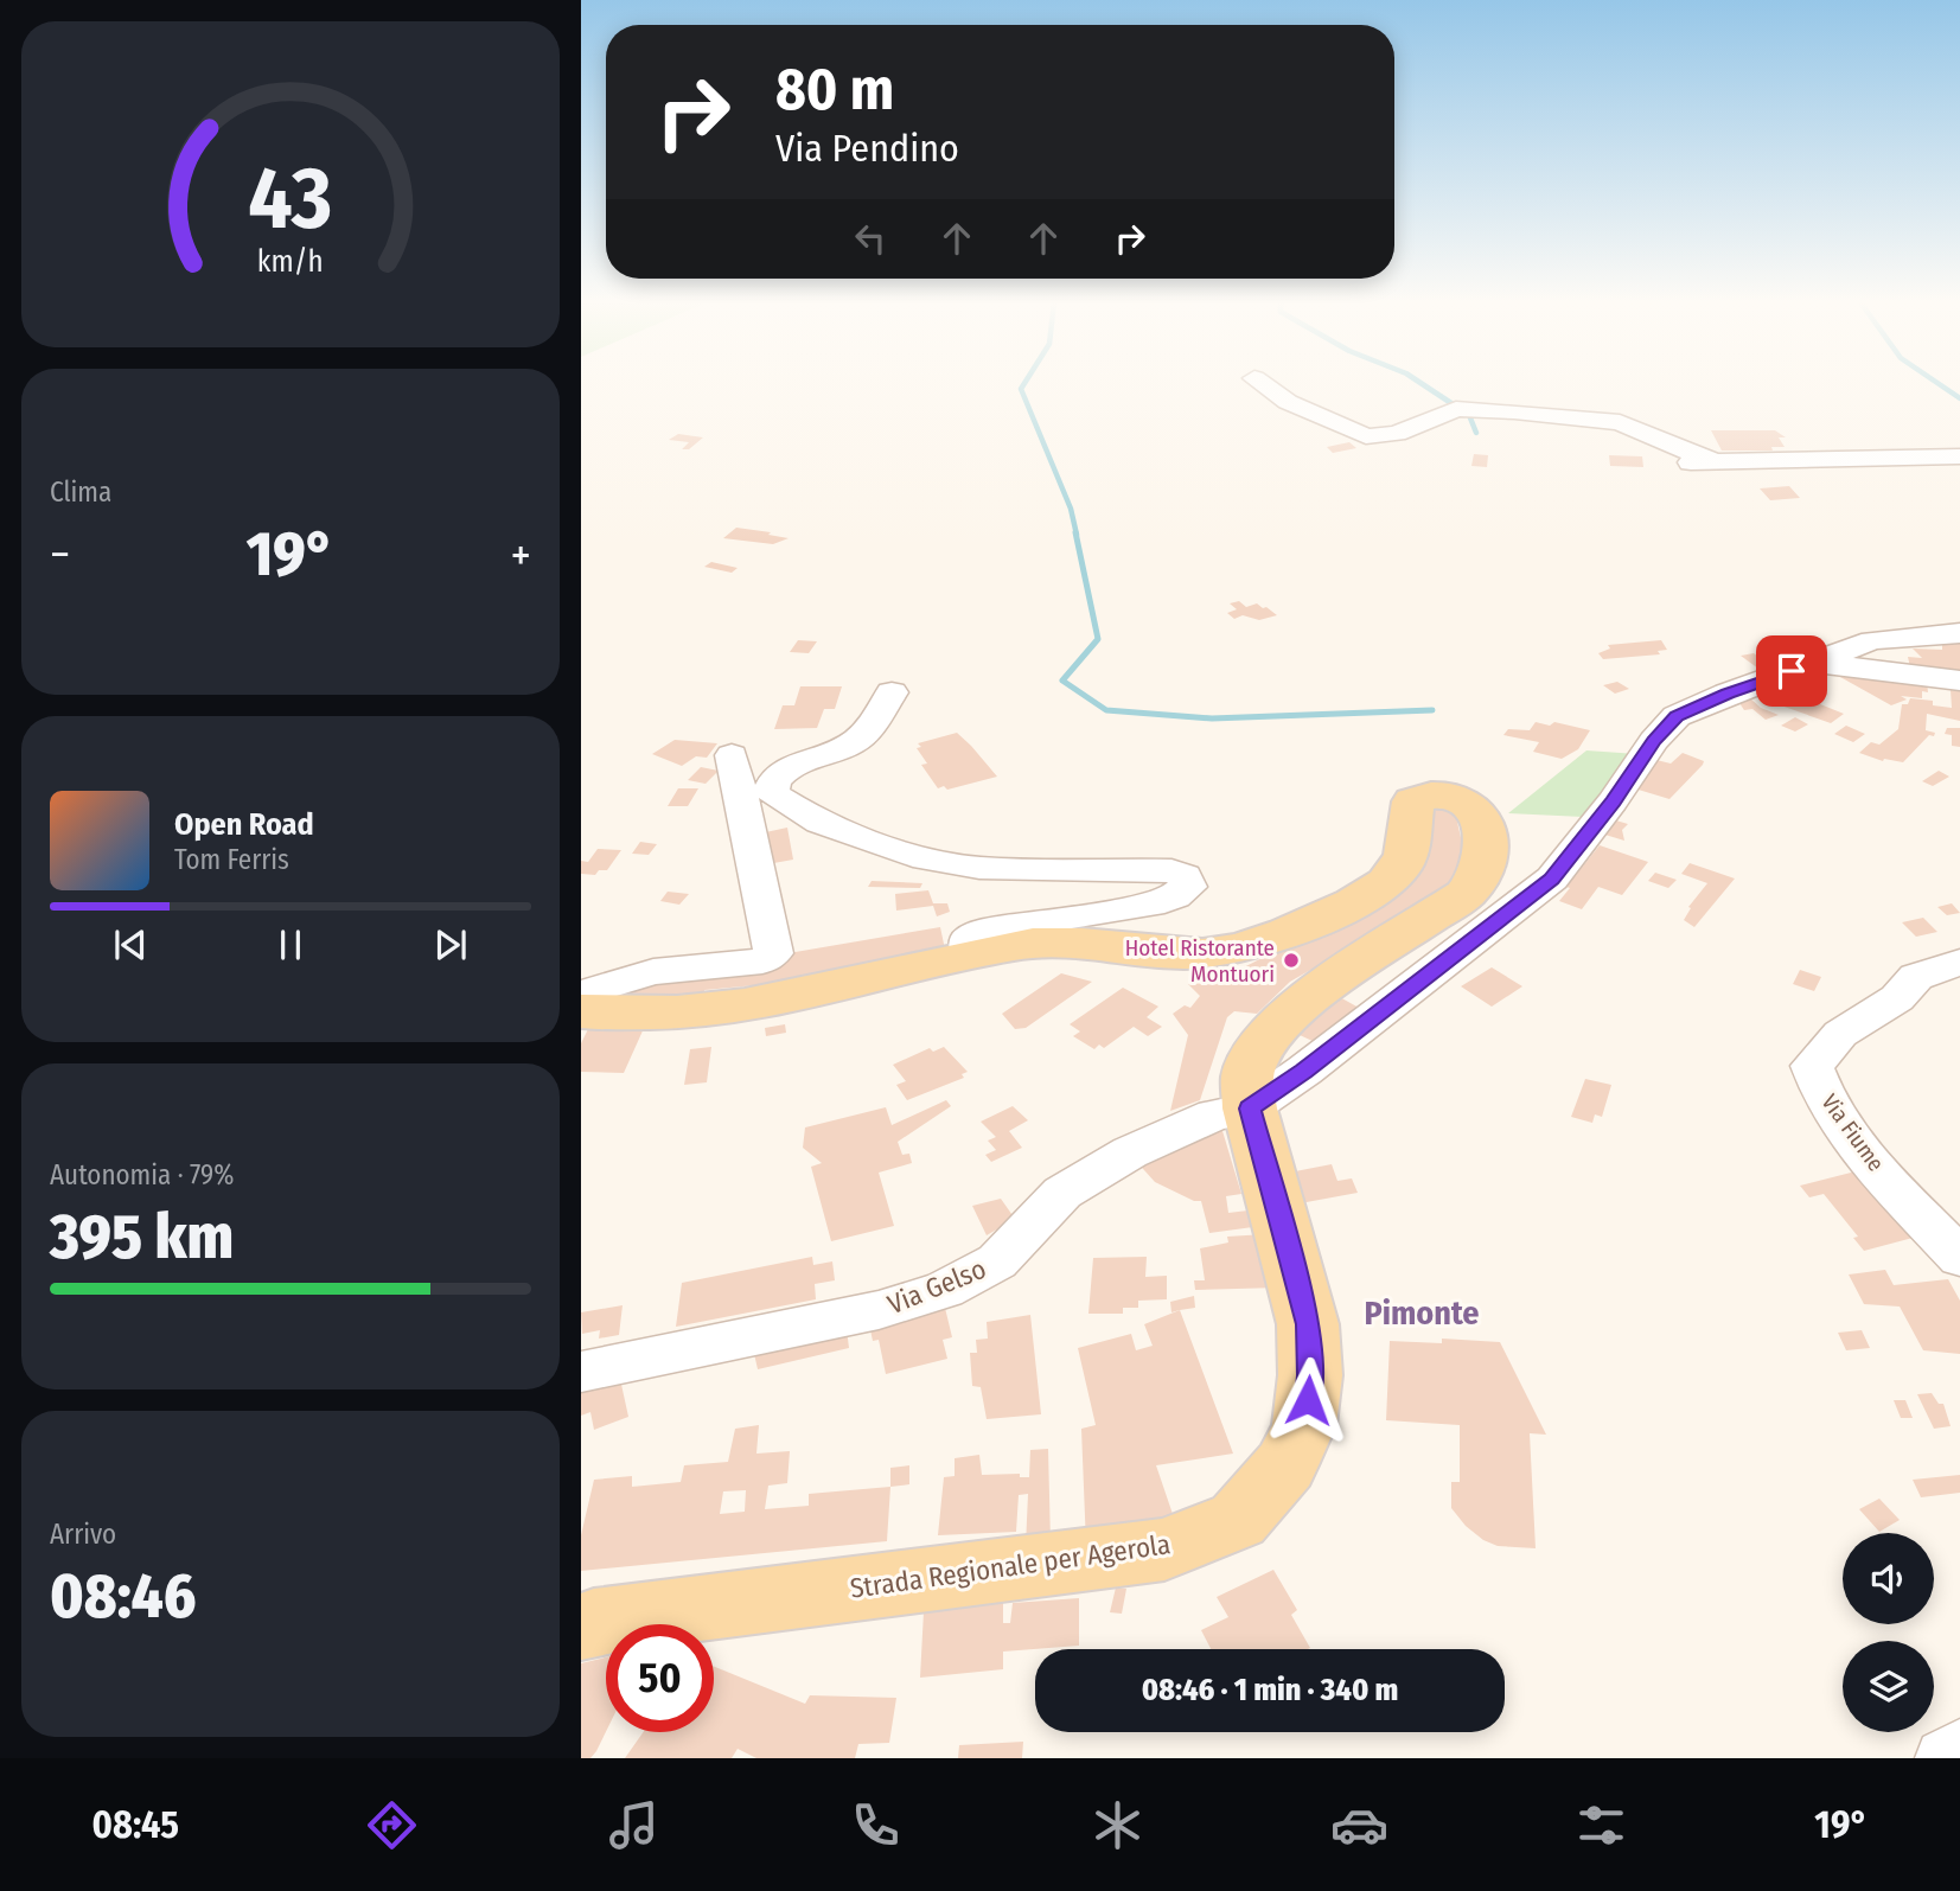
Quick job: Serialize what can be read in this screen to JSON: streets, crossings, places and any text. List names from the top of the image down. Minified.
{"streets":{"main road":["Strada Regionale per Agerola"],"street":["Via Fiume","Via Gelso"]},"crossings":[["Via Gelso","Strada Regionale per Agerola"]],"districts":["Pimonte"],"places":["Hotel Ristorante Montuori"],"page":{"turn":["80 m","Via Pendino"],"tile":["Clima",["Autonomia · 79%","395 km"],["Arrivo","08:46"]],"heat":["−","19°","+"],"song":["Open Road","Tom Ferris"],"limit":"50","trip":"08:46 · 1 min · 340 m","tabs":["08:45","19°"],"gauge":["43","km/h"]}}
